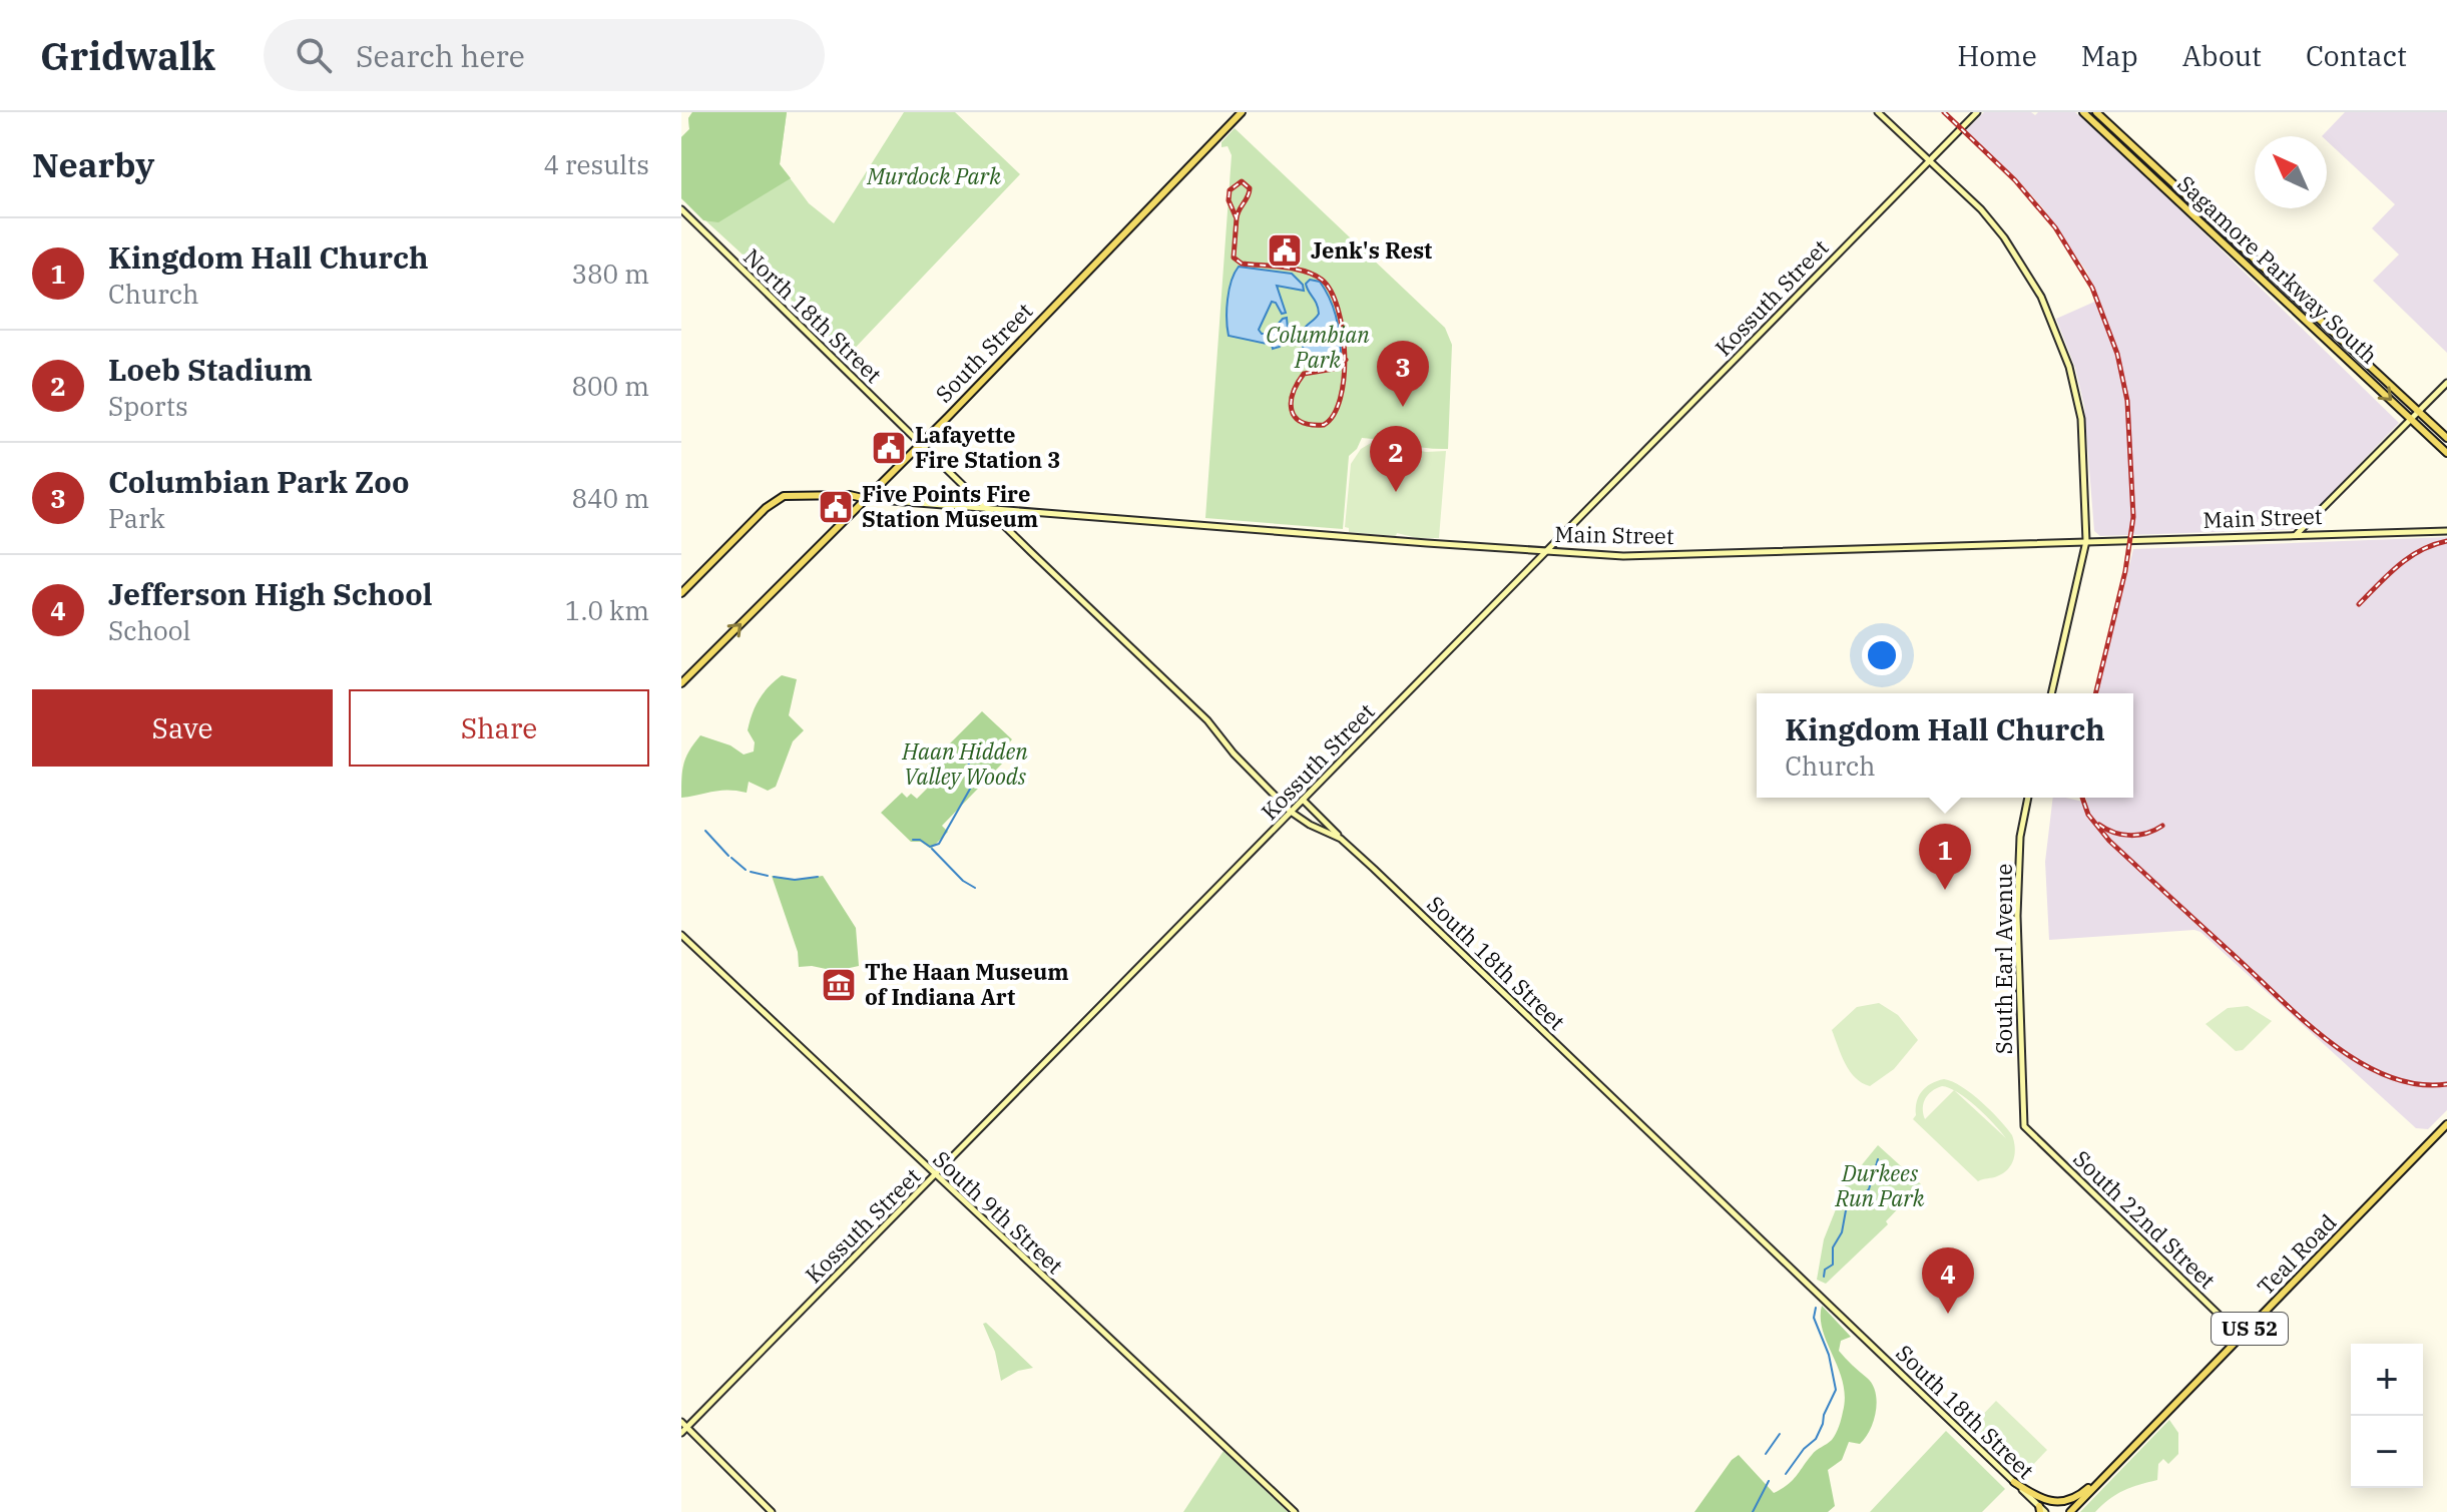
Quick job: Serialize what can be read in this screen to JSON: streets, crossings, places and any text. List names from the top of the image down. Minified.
{"streets":{"main road":["Sagamore Parkway South","South Street","Main Street","Teal Road","US 52"],"street":["Kossuth Street","North 18th Street","South Earl Avenue","South 18th Street","South 9th Street","South 22nd Street"]},"crossings":[["Kossuth Street","Main Street"],["Kossuth Street","South 18th Street"],["Kossuth Street","South 9th Street"],["North 18th Street","South Street"],["North 18th Street","South 18th Street"],["South Street","Main Street"],["South Street","South 18th Street"],["Main Street","South 18th Street"],["South Earl Avenue","South 22nd Street"],["South 22nd Street","Teal Road"]],"parks":["Murdock Park","Columbian Park","Haan Hidden Valley Woods","Durkees Run Park"],"places":{"public building":["Jenk's Rest","Lafayette Fire Station 3","Five Points Fire Station Museum"],"museum":["The Haan Museum of Indiana Art"]},"north":"top left","page":{"header":"Gridwalk","search":"Search here","nav":["Home","Map","About","Contact"],"heading":["Nearby","4 results"],"list":[{"mark":"1","name":"Kingdom Hall Church","note":"Church","value":"380 m"},{"mark":"2","name":"Loeb Stadium","note":"Sports","value":"800 m"},{"mark":"3","name":"Columbian Park Zoo","note":"Park","value":"840 m"},{"mark":"4","name":"Jefferson High School","note":"School","value":"1.0 km"}],"pins":["3","2","1","4"],"buttons":["Save","Share"],"popup":["Kingdom Hall Church","Church"],"map_buttons":["+","−"]}}
